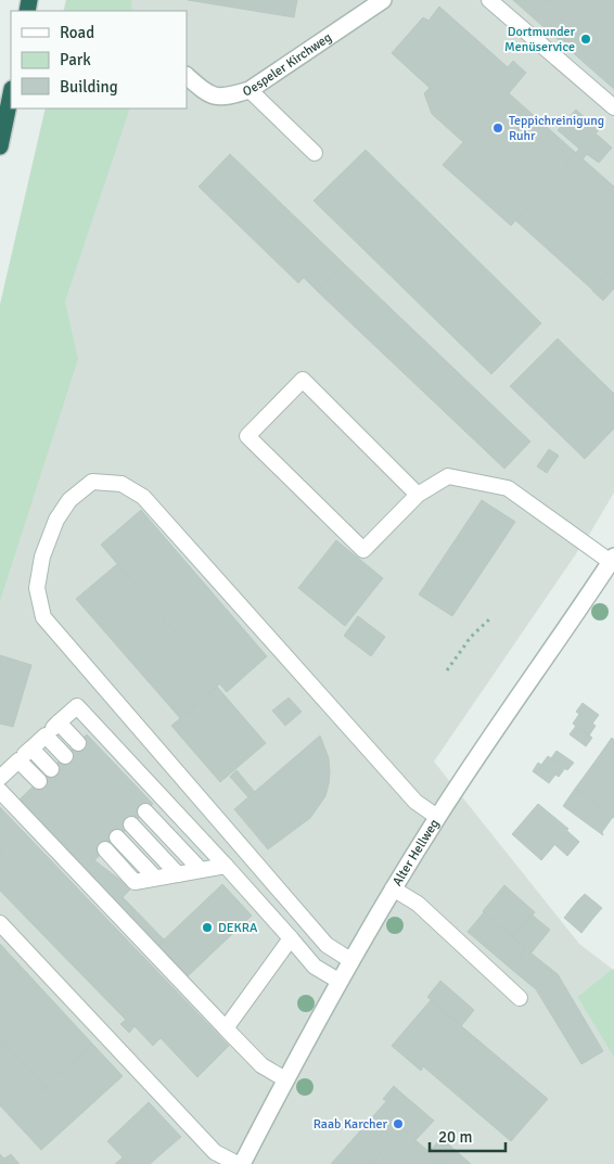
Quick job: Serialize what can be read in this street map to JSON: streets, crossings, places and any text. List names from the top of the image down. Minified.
{"streets":{"street":["Oespeler Kirchweg","Alter Hellweg"]},"places":["Dortmunder Menüservice","Teppichreinigung Ruhr","DEKRA","Raab Karcher"],"legend":["Road","Park","Building"],"scale_bar":"20 m"}
